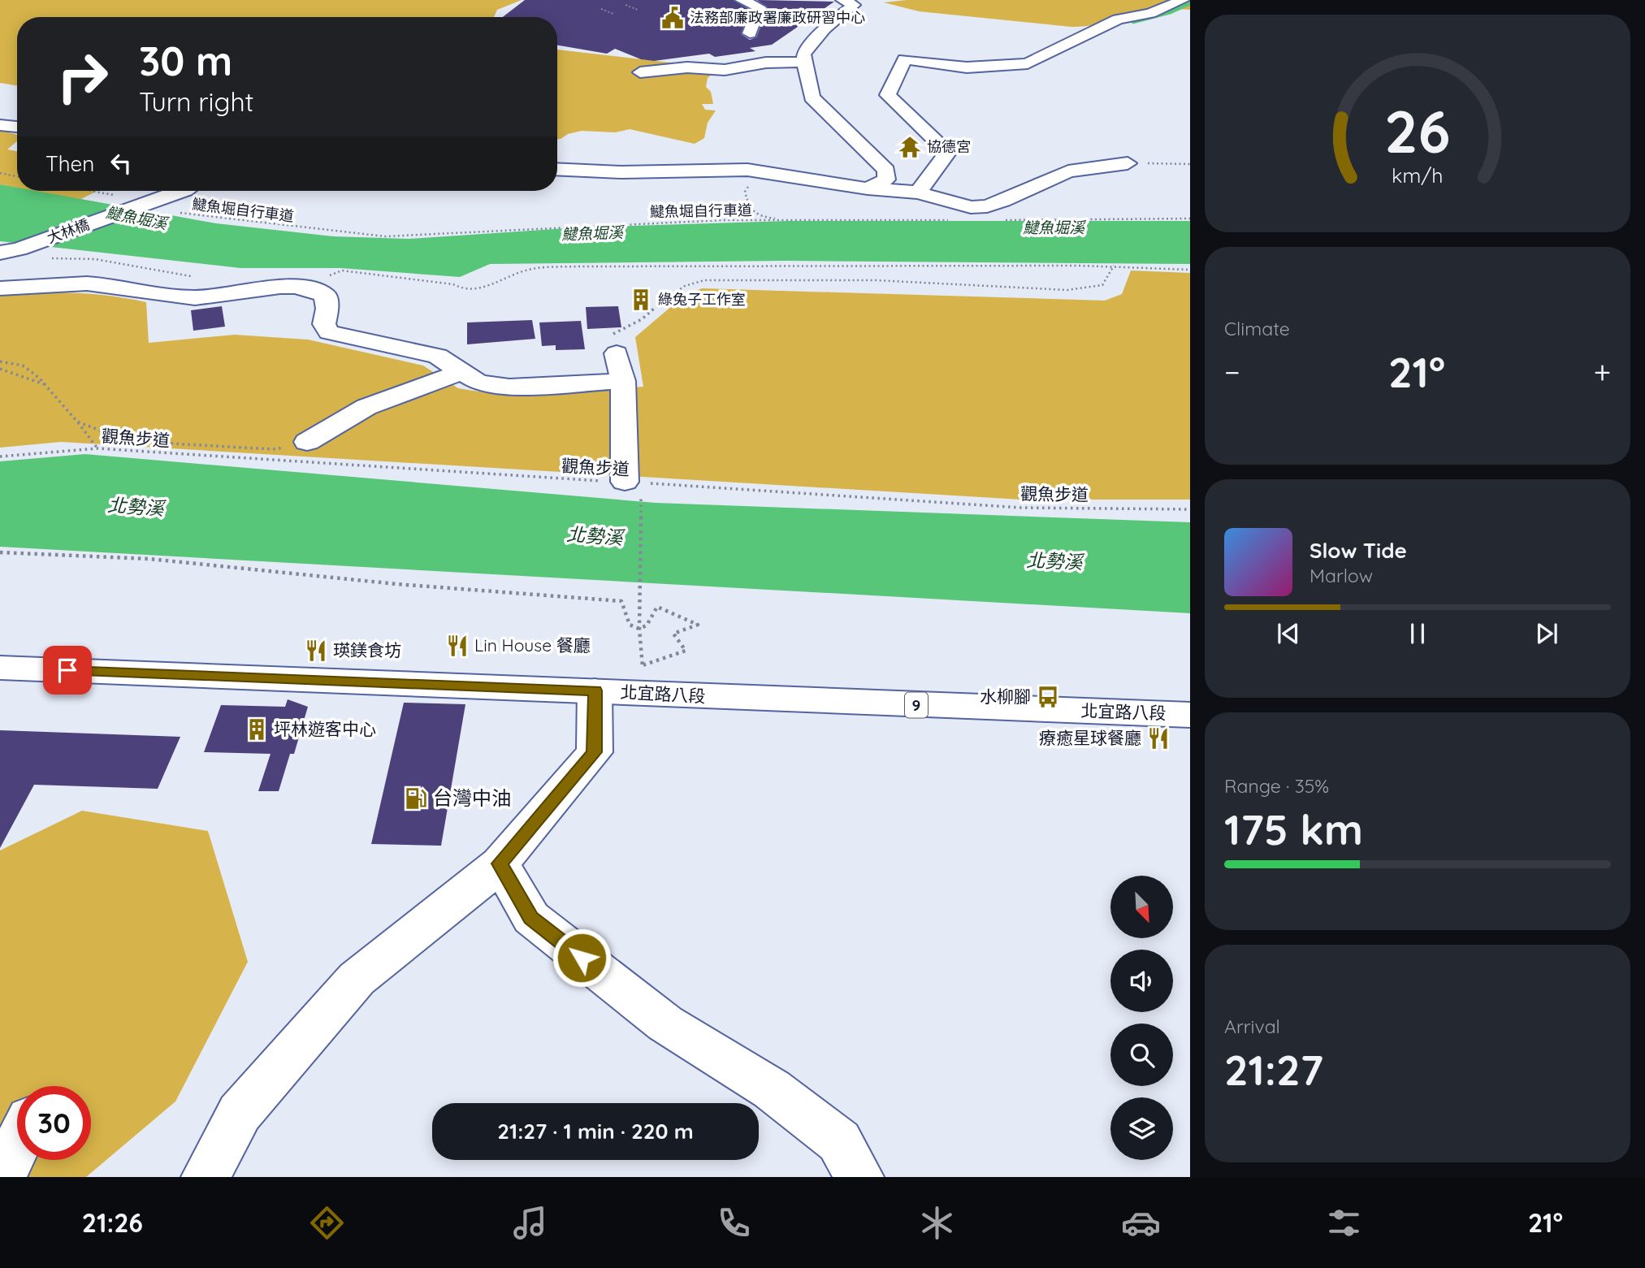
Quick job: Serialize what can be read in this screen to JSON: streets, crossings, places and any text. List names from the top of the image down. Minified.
{"streets":{"street":["大林橋","北宜路八段","9"],"path":["𩻸魚堀自行車道","觀魚步道"]},"crossings":[["𩻸魚堀自行車道","大林橋"]],"water":["𩻸魚堀溪","北勢溪"],"places":{"public building":["法務部廉政署廉政研習中心"],"temple":["協德宮"],"building":["綠兔子工作室","坪林遊客中心"],"restaurant":["Lin House 餐廳","瑛鎂食坊","療癒星球餐廳"],"bus stop":["水柳腳"],"fuel station":["台灣中油"]},"north":"bottom right","page":{"turn":["30 m","Turn right"],"then":"Then","tile":["Climate",["Range · 35%","175 km"],["Arrival","21:27"]],"heat":["−","21°","+"],"song":["Slow Tide","Marlow"],"limit":"30","trip":"21:27 · 1 min · 220 m","tabs":["21:26","21°"],"gauge":["26","km/h"]}}
